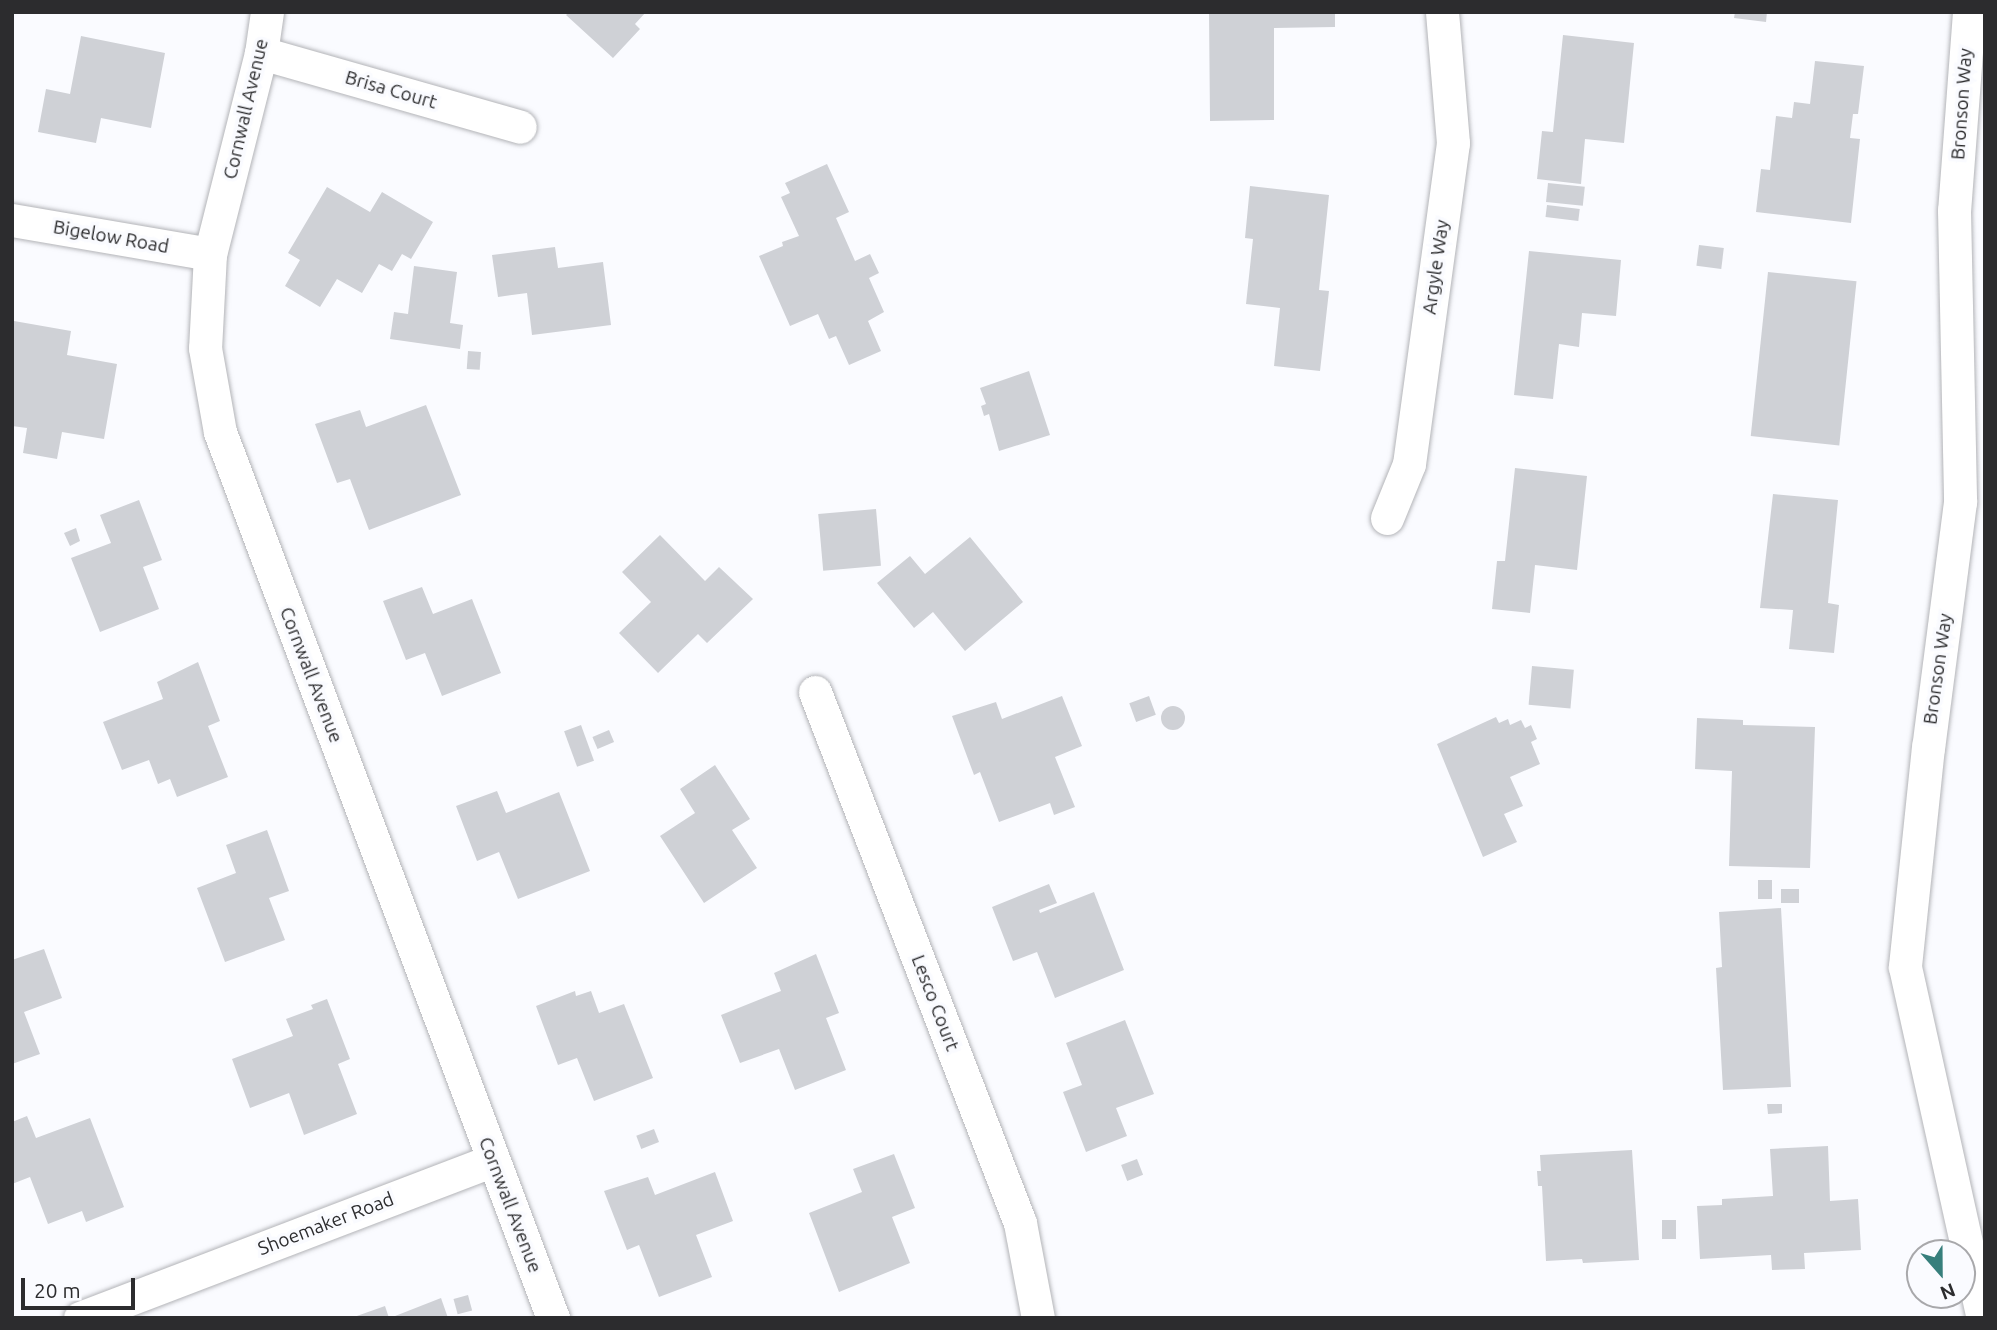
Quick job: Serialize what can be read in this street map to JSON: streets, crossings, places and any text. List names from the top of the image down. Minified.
{"streets":{"street":["Brisa Court","Bronson Way","Cornwall Avenue","Bigelow Road","Argyle Way","Lesco Court","Shoemaker Road"]},"crossings":[["Brisa Court","Cornwall Avenue"],["Cornwall Avenue","Bigelow Road"],["Cornwall Avenue","Shoemaker Road"]],"scale_bar":"20 m","north":"bottom"}
